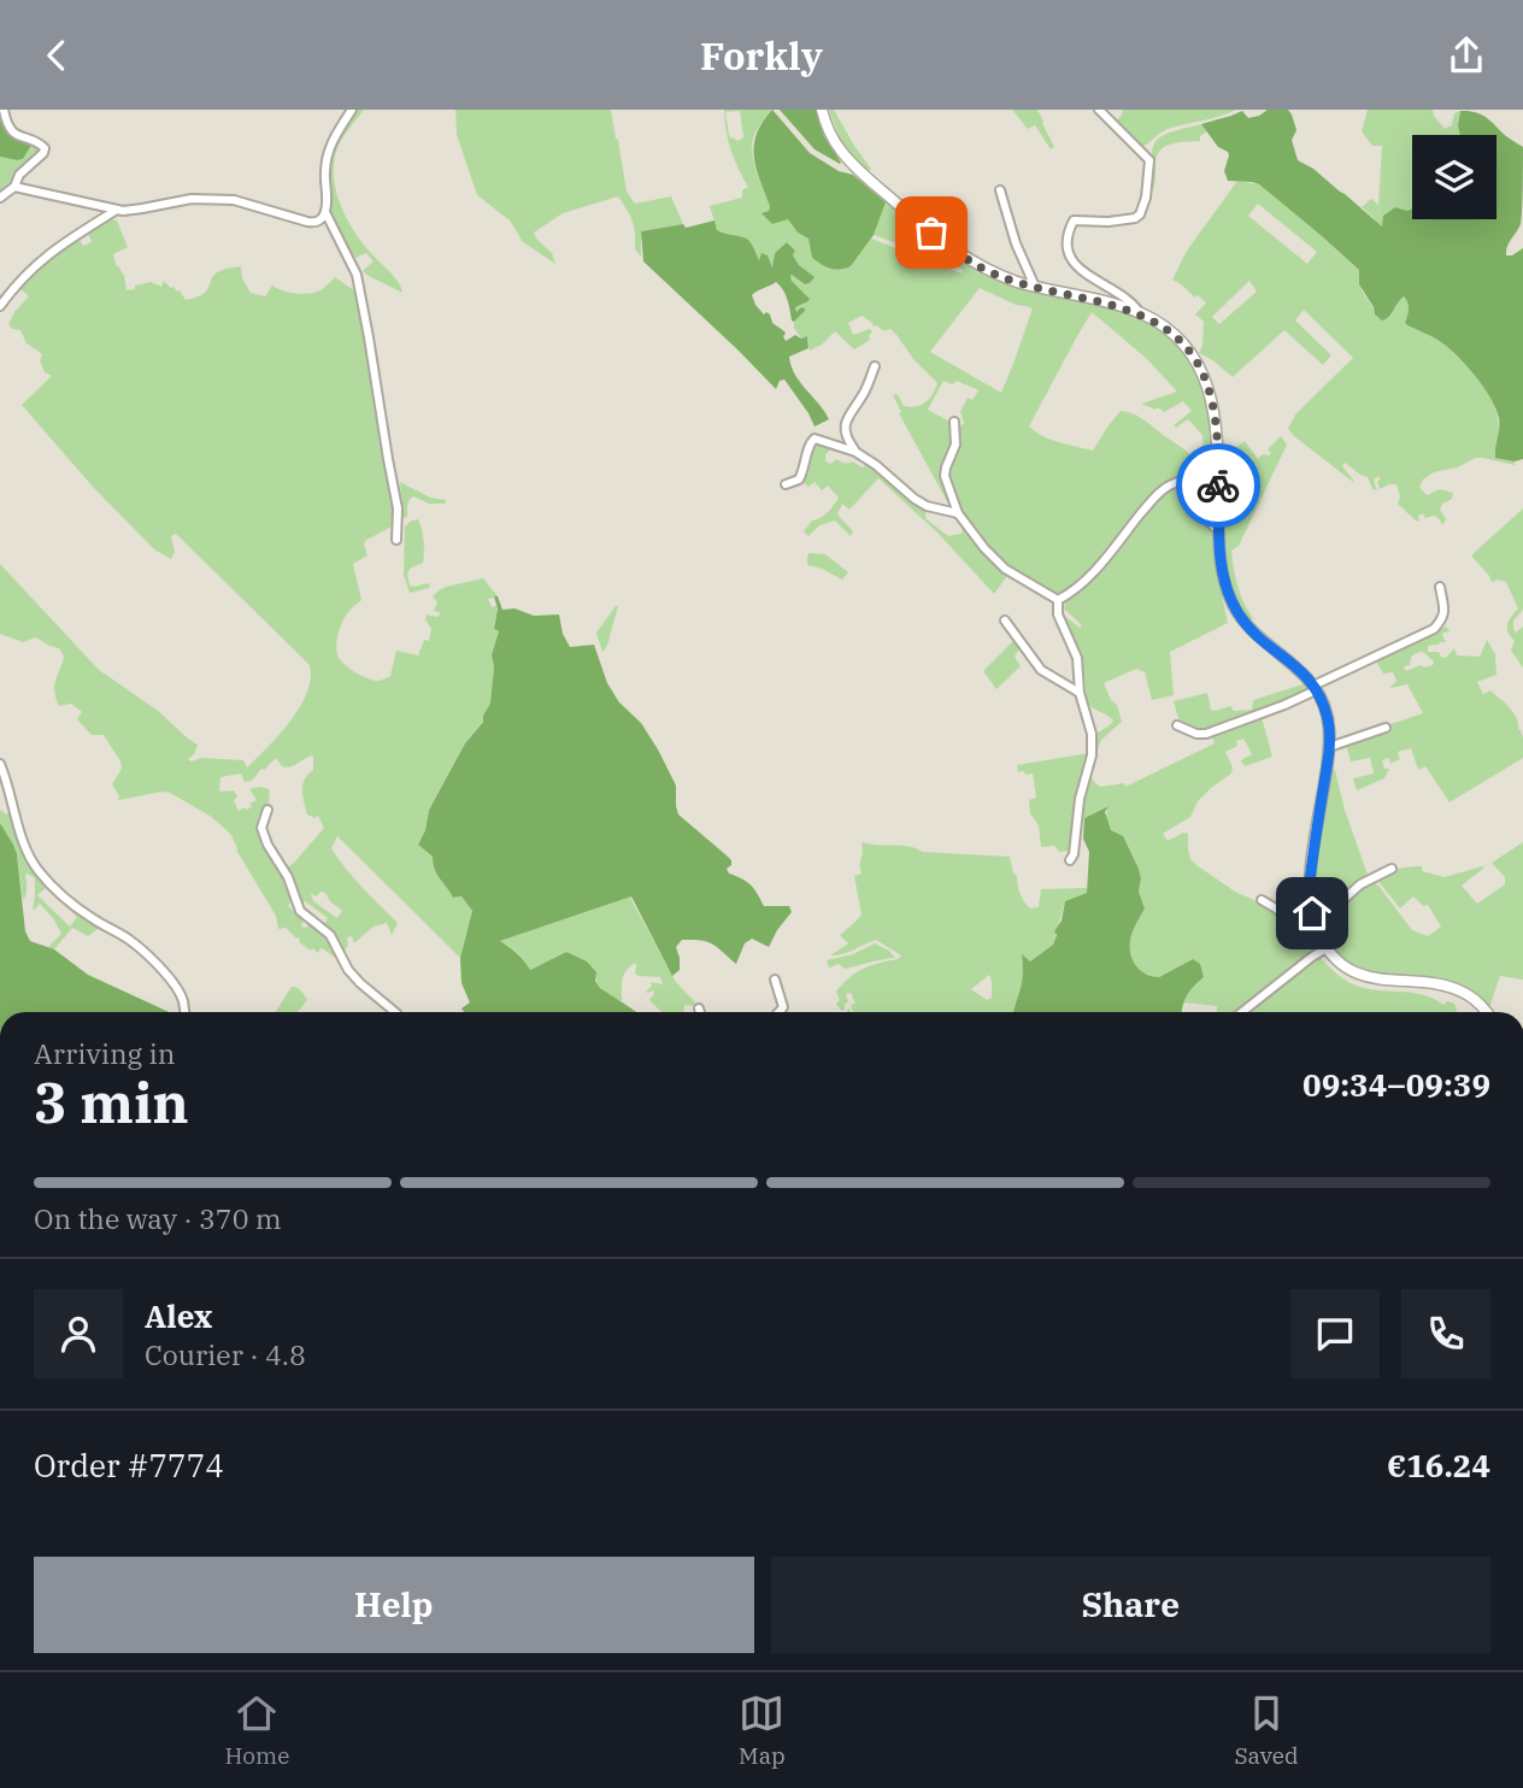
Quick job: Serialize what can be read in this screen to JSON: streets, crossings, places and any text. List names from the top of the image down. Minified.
{"page":{"header":"Forkly","heading":["3 min","Arriving in","09:34–09:39"],"panel":["Alex","Courier · 4.8","Order #7774","€16.24"],"bar":"On the way · 370 m","buttons":["Help","Share"],"tabs":["Home","Map","Saved"]}}
